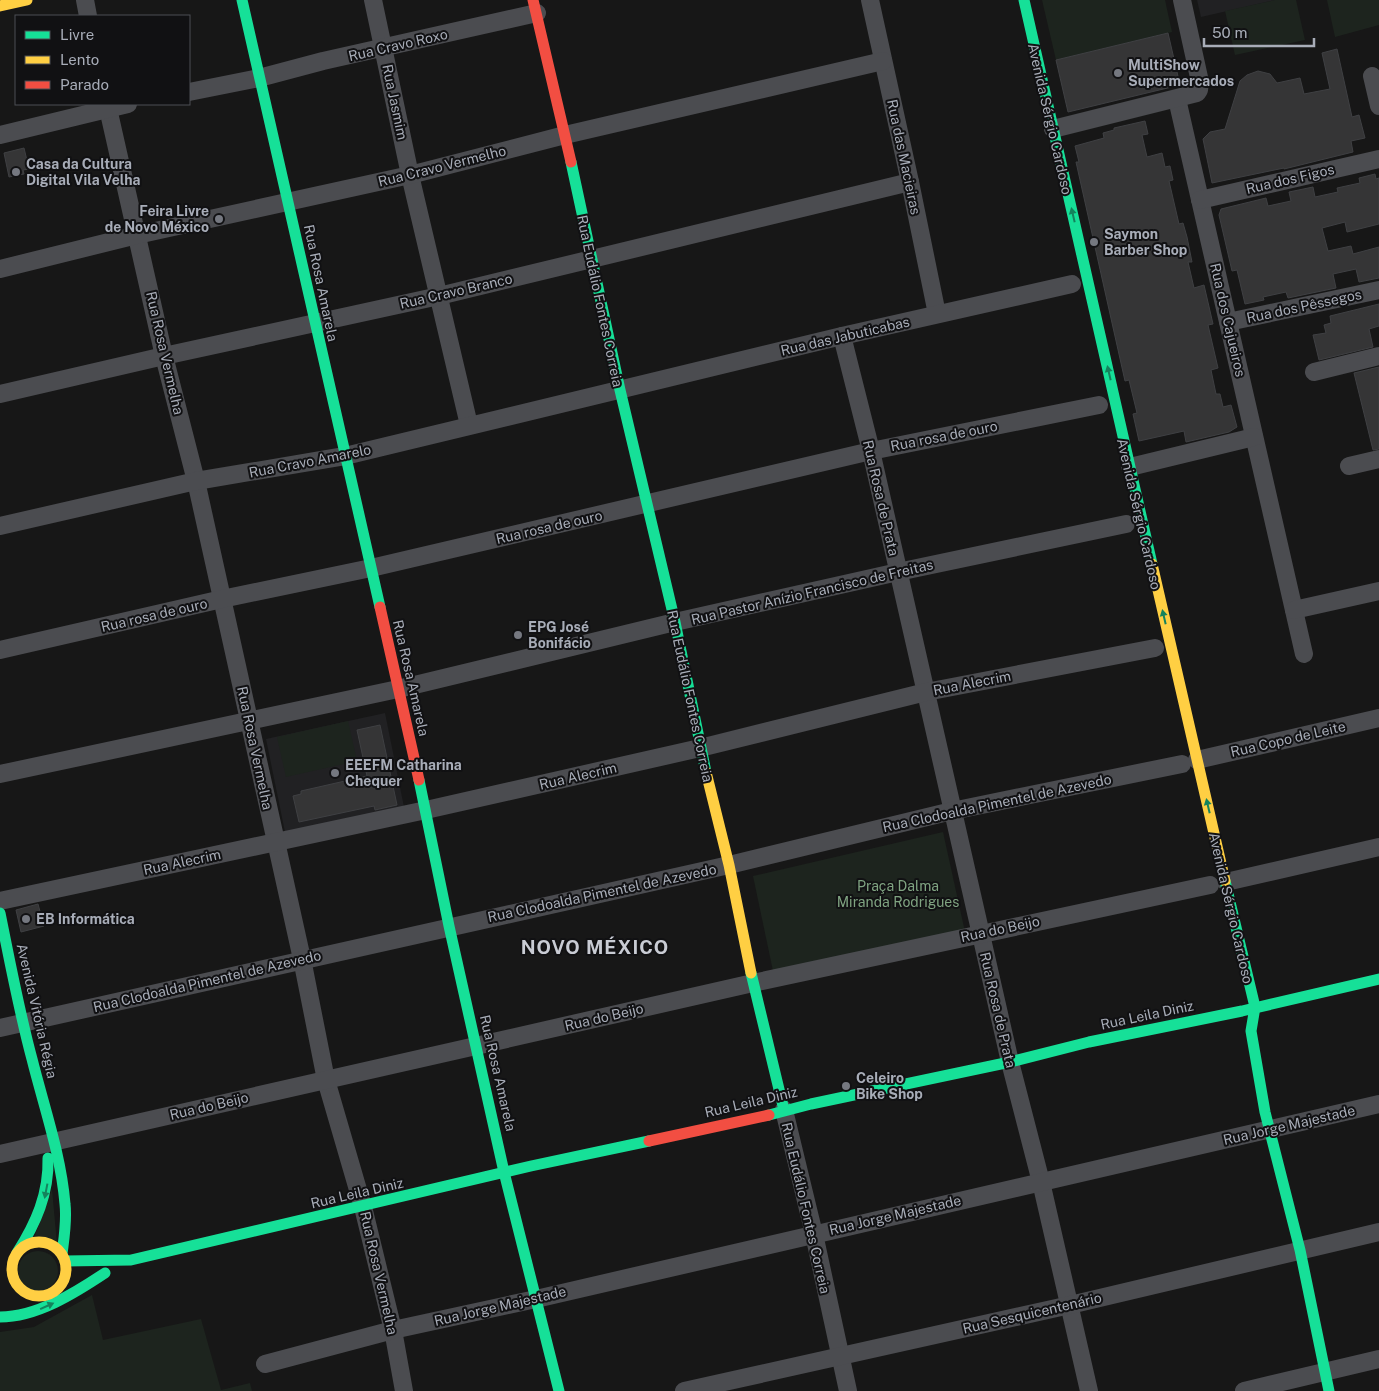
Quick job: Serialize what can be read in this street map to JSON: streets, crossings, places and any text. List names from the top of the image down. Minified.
{"streets":{"street":["Rua Cravo Roxo","Rua Jasmim","Avenida Sérgio Cardoso","Rua das Macieiras","Rua Cravo Vermelho","Rua dos Figos","Rua Rosa Amarela","Rua Cravo Branco","Rua Eudálio Fontes Correia","Rua dos Pêssegos","Rua dos Cajueiros","Rua das Jabuticabas","Rua Rosa Vermelha","Rua rosa de ouro","Rua Cravo Amarelo","Rua Rosa de Prata","Rua Pastor Anízio Francisco de Freitas","Rua Alecrim","Rua Copo de Leite","Rua Clodoalda Pimentel de Azevedo","Rua do Beijo","Avenida Vitória Régia","Rua Leila Diniz","Rua Jorge Majestade","Rua Sesquicentenário"]},"crossings":[["Rua Cravo Roxo","Rua Jasmim"],["Rua Cravo Roxo","Rua Rosa Amarela"],["Rua Cravo Roxo","Rua Eudálio Fontes Correia"],["Rua Jasmim","Rua Cravo Vermelho"],["Rua Jasmim","Rua Cravo Branco"],["Rua Jasmim","Rua Cravo Amarelo"],["Avenida Sérgio Cardoso","Rua das Jabuticabas"],["Avenida Sérgio Cardoso","Rua rosa de ouro"],["Avenida Sérgio Cardoso","Rua Pastor Anízio Francisco de Freitas"],["Avenida Sérgio Cardoso","Rua Alecrim"],["Avenida Sérgio Cardoso","Rua Copo de Leite"],["Avenida Sérgio Cardoso","Rua Clodoalda Pimentel de Azevedo"],["Avenida Sérgio Cardoso","Rua do Beijo"],["Avenida Sérgio Cardoso","Rua Leila Diniz"],["Avenida Sérgio Cardoso","Rua Jorge Majestade"],["Avenida Sérgio Cardoso","Rua Sesquicentenário"],["Rua das Macieiras","Rua Cravo Vermelho"],["Rua das Macieiras","Rua Cravo Branco"],["Rua das Macieiras","Rua das Jabuticabas"],["Rua Cravo Vermelho","Rua Rosa Amarela"],["Rua Cravo Vermelho","Rua Eudálio Fontes Correia"],["Rua Cravo Vermelho","Rua Rosa Vermelha"],["Rua dos Figos","Rua dos Cajueiros"],["Rua Rosa Amarela","Rua Cravo Branco"],["Rua Rosa Amarela","Rua rosa de ouro"],["Rua Rosa Amarela","Rua Cravo Amarelo"],["Rua Rosa Amarela","Rua Pastor Anízio Francisco de Freitas"],["Rua Rosa Amarela","Rua Alecrim"],["Rua Rosa Amarela","Rua Clodoalda Pimentel de Azevedo"],["Rua Rosa Amarela","Rua do Beijo"],["Rua Rosa Amarela","Rua Leila Diniz"],["Rua Rosa Amarela","Rua Jorge Majestade"],["Rua Cravo Branco","Rua Eudálio Fontes Correia"],["Rua Cravo Branco","Rua Rosa Vermelha"],["Rua Eudálio Fontes Correia","Rua das Jabuticabas"],["Rua Eudálio Fontes Correia","Rua rosa de ouro"],["Rua Eudálio Fontes Correia","Rua Cravo Amarelo"],["Rua Eudálio Fontes Correia","Rua Pastor Anízio Francisco de Freitas"],["Rua Eudálio Fontes Correia","Rua Alecrim"],["Rua Eudálio Fontes Correia","Rua Clodoalda Pimentel de Azevedo"],["Rua Eudálio Fontes Correia","Rua do Beijo"],["Rua Eudálio Fontes Correia","Rua Leila Diniz"],["Rua Eudálio Fontes Correia","Rua Jorge Majestade"],["Rua Eudálio Fontes Correia","Rua Sesquicentenário"],["Rua dos Pêssegos","Rua dos Cajueiros"],["Rua das Jabuticabas","Rua Cravo Amarelo"],["Rua das Jabuticabas","Rua Rosa de Prata"],["Rua Rosa Vermelha","Rua rosa de ouro"],["Rua Rosa Vermelha","Rua Cravo Amarelo"],["Rua Rosa Vermelha","Rua Pastor Anízio Francisco de Freitas"],["Rua Rosa Vermelha","Rua Alecrim"],["Rua Rosa Vermelha","Rua Clodoalda Pimentel de Azevedo"],["Rua Rosa Vermelha","Rua do Beijo"],["Rua Rosa Vermelha","Rua Leila Diniz"],["Rua Rosa Vermelha","Rua Jorge Majestade"],["Rua rosa de ouro","Rua Rosa de Prata"],["Rua Rosa de Prata","Rua Pastor Anízio Francisco de Freitas"],["Rua Rosa de Prata","Rua Alecrim"],["Rua Rosa de Prata","Rua Clodoalda Pimentel de Azevedo"],["Rua Rosa de Prata","Rua do Beijo"],["Rua Rosa de Prata","Rua Leila Diniz"],["Rua Rosa de Prata","Rua Jorge Majestade"],["Rua Rosa de Prata","Rua Sesquicentenário"],["Rua Copo de Leite","Rua Clodoalda Pimentel de Azevedo"],["Rua Clodoalda Pimentel de Azevedo","Avenida Vitória Régia"],["Rua do Beijo","Avenida Vitória Régia"],["Avenida Vitória Régia","Rua Leila Diniz"]],"one_way":["Avenida Sérgio Cardoso"],"districts":["NOVO MÉXICO"],"parks":["Praça Dalma Miranda Rodrigues"],"places":["MultiShow Supermercados","Casa da Cultura Digital Vila Velha","Feira Livre de Novo México","Saymon Barber Shop","EPG José Bonifácio","EEEFM Catharina Chequer","EB Informática","Celeiro Bike Shop"],"legend":["Livre","Lento","Parado"],"scale_bar":"50 m"}
